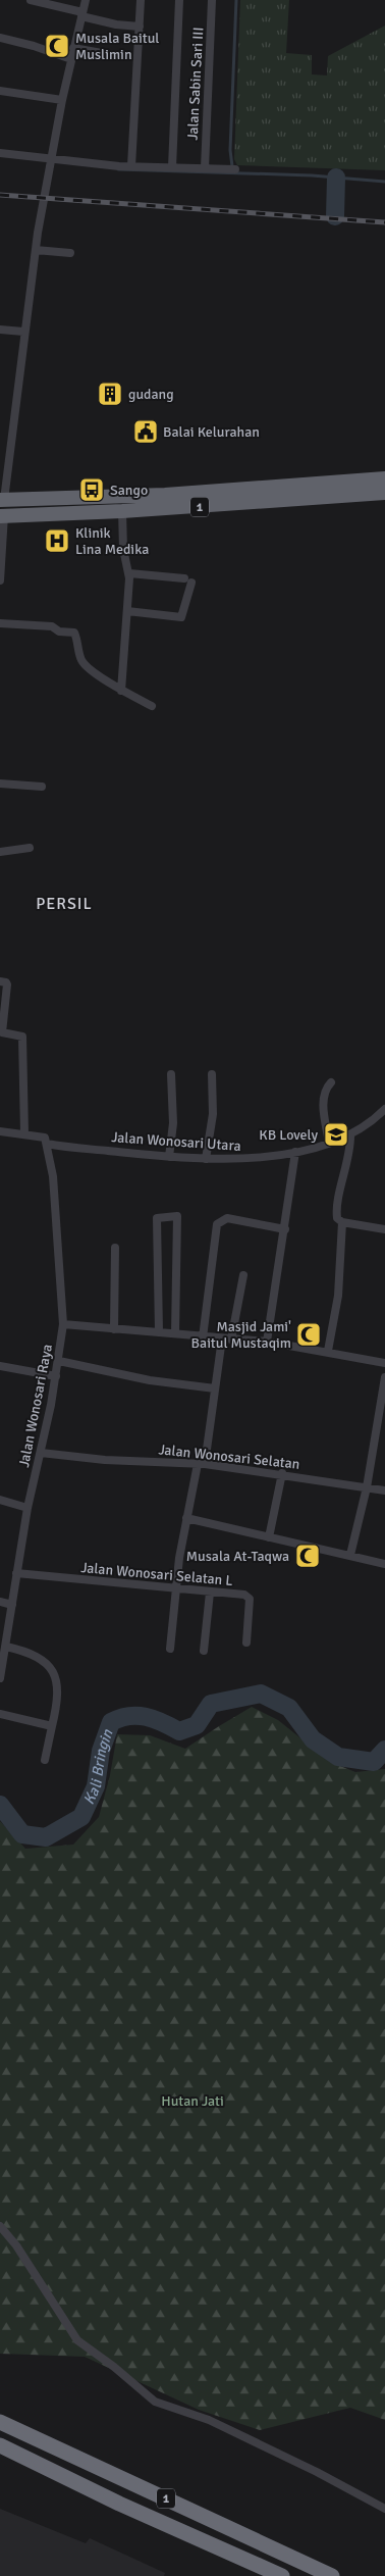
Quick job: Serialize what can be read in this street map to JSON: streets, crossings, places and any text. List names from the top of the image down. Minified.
{"streets":{"highway":["1"],"street":["Jalan Sabin Sari III","Jalan Wonosari Utara","Jalan Wonosari Raya","Jalan Wonosari Selatan","Jalan Wonosari Selatan L"]},"crossings":[["Jalan Wonosari Utara","Jalan Wonosari Raya"],["Jalan Wonosari Raya","Jalan Wonosari Selatan"],["Jalan Wonosari Raya","Jalan Wonosari Selatan L"]],"districts":["PERSIL"],"water":["Kali Bringin"],"parks":["Hutan Jati"],"places":{"mosque":["Musala Baitul Muslimin","Masjid Jami' Baitul Mustaqim","Musala At-Taqwa"],"building":["gudang"],"public building":["Balai Kelurahan"],"bus stop":["Sango"],"hospital":["Klinik Lina Medika"],"school or university":["KB Lovely"]}}
